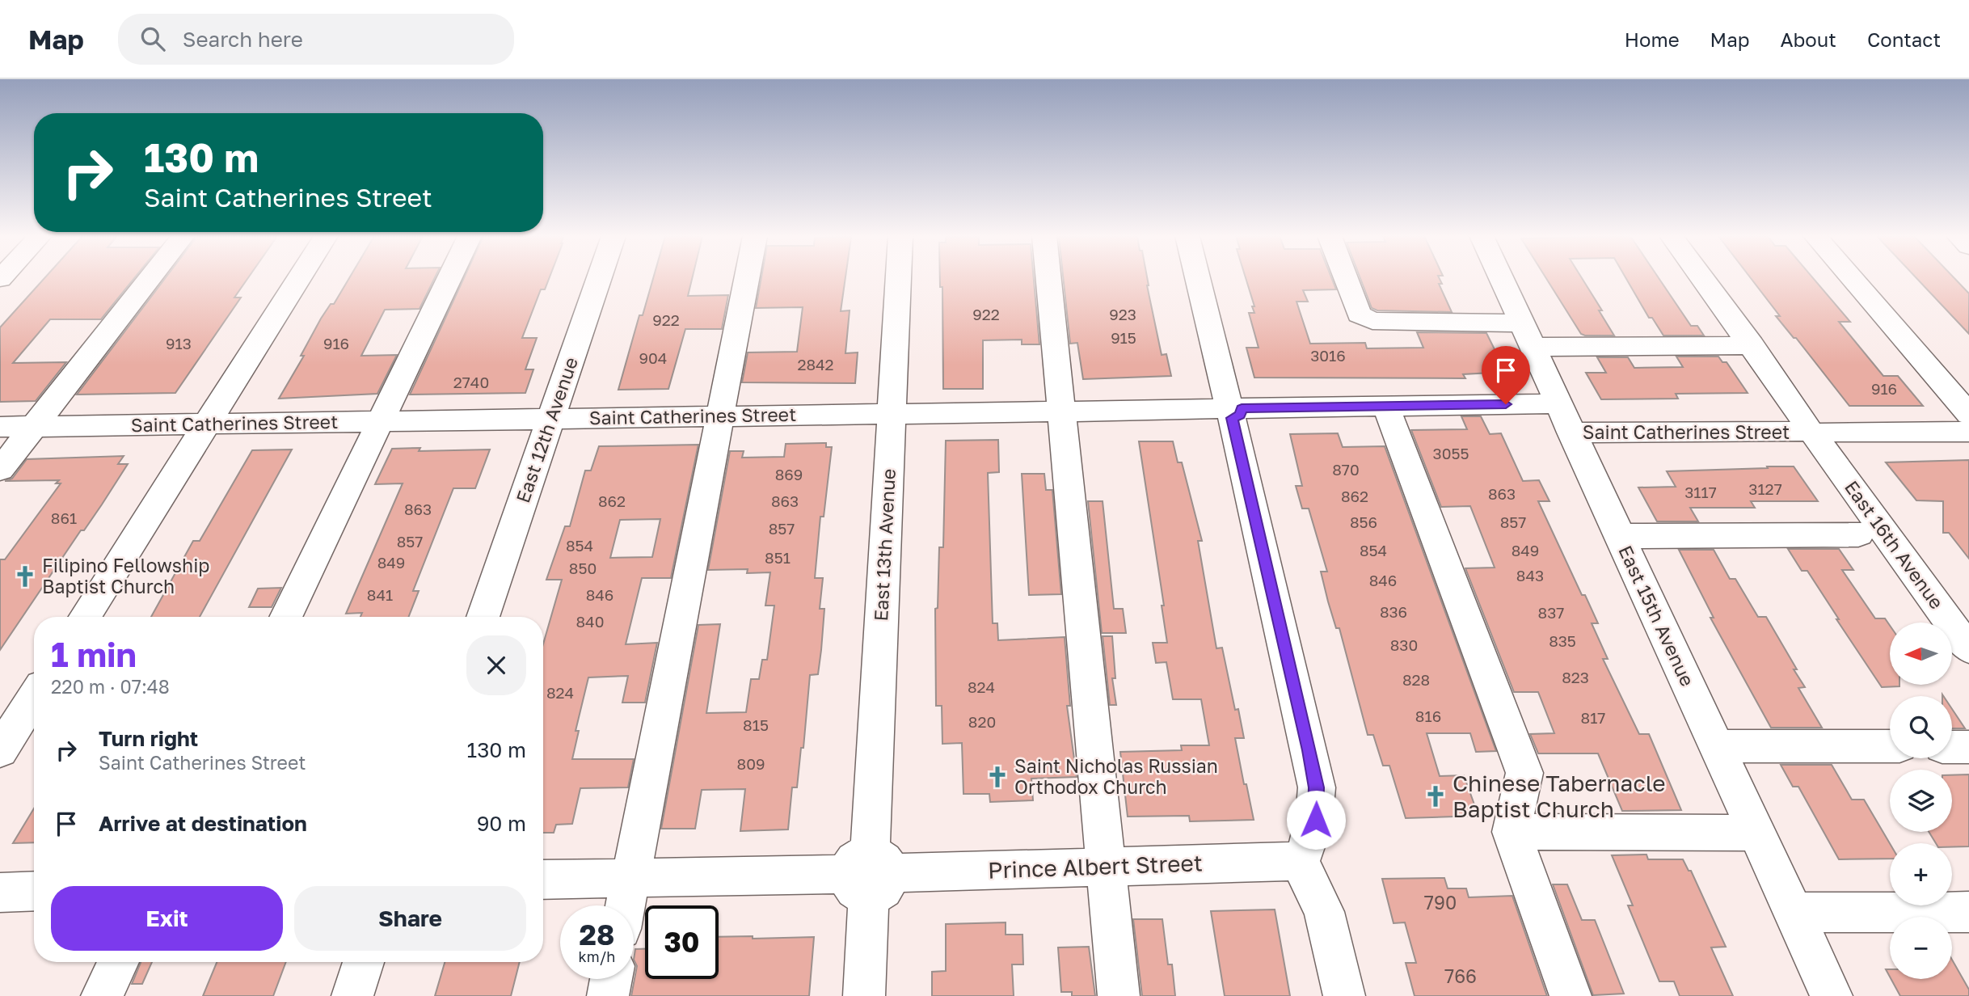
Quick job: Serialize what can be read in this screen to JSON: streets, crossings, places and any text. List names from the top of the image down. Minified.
{"streets":{"street":["Saint Catherines Street","East 12th Avenue","East 13th Avenue","East 16th Avenue","East 15th Avenue","Prince Albert Street"]},"crossings":[["Saint Catherines Street","East 12th Avenue"],["Saint Catherines Street","East 13th Avenue"],["Saint Catherines Street","East 16th Avenue"],["Saint Catherines Street","East 15th Avenue"],["East 13th Avenue","Prince Albert Street"]],"places":{"church":["Filipino Fellowship Baptist Church","Saint Nicholas Russian Orthodox Church","Chinese Tabernacle Baptist Church"]},"house_numbers":["922","923","922","915","913","916","3016","904","2842","2740","916","3055","870","869","3127","3117","863","862","862","863","863","861","856","857","857","857","854","854","849","851","849","850","843","846","841","846","836","837","840","835","830","823","828","824","824","816","817","820","815","809","790","766"],"north":"left","page":{"header":"Map","search":"Search here","nav":["Home","Map","About","Contact"],"turn":["130 m","Saint Catherines Street"],"heading":["1 min","220 m · 07:48"],"map_buttons":["+","−"],"list":[{"name":"Turn right","note":"Saint Catherines Street","value":"130 m"},{"name":"Arrive at destination","value":"90 m"}],"buttons":["Exit","Share"],"speed":"28 km/h","limit":"30"}}
